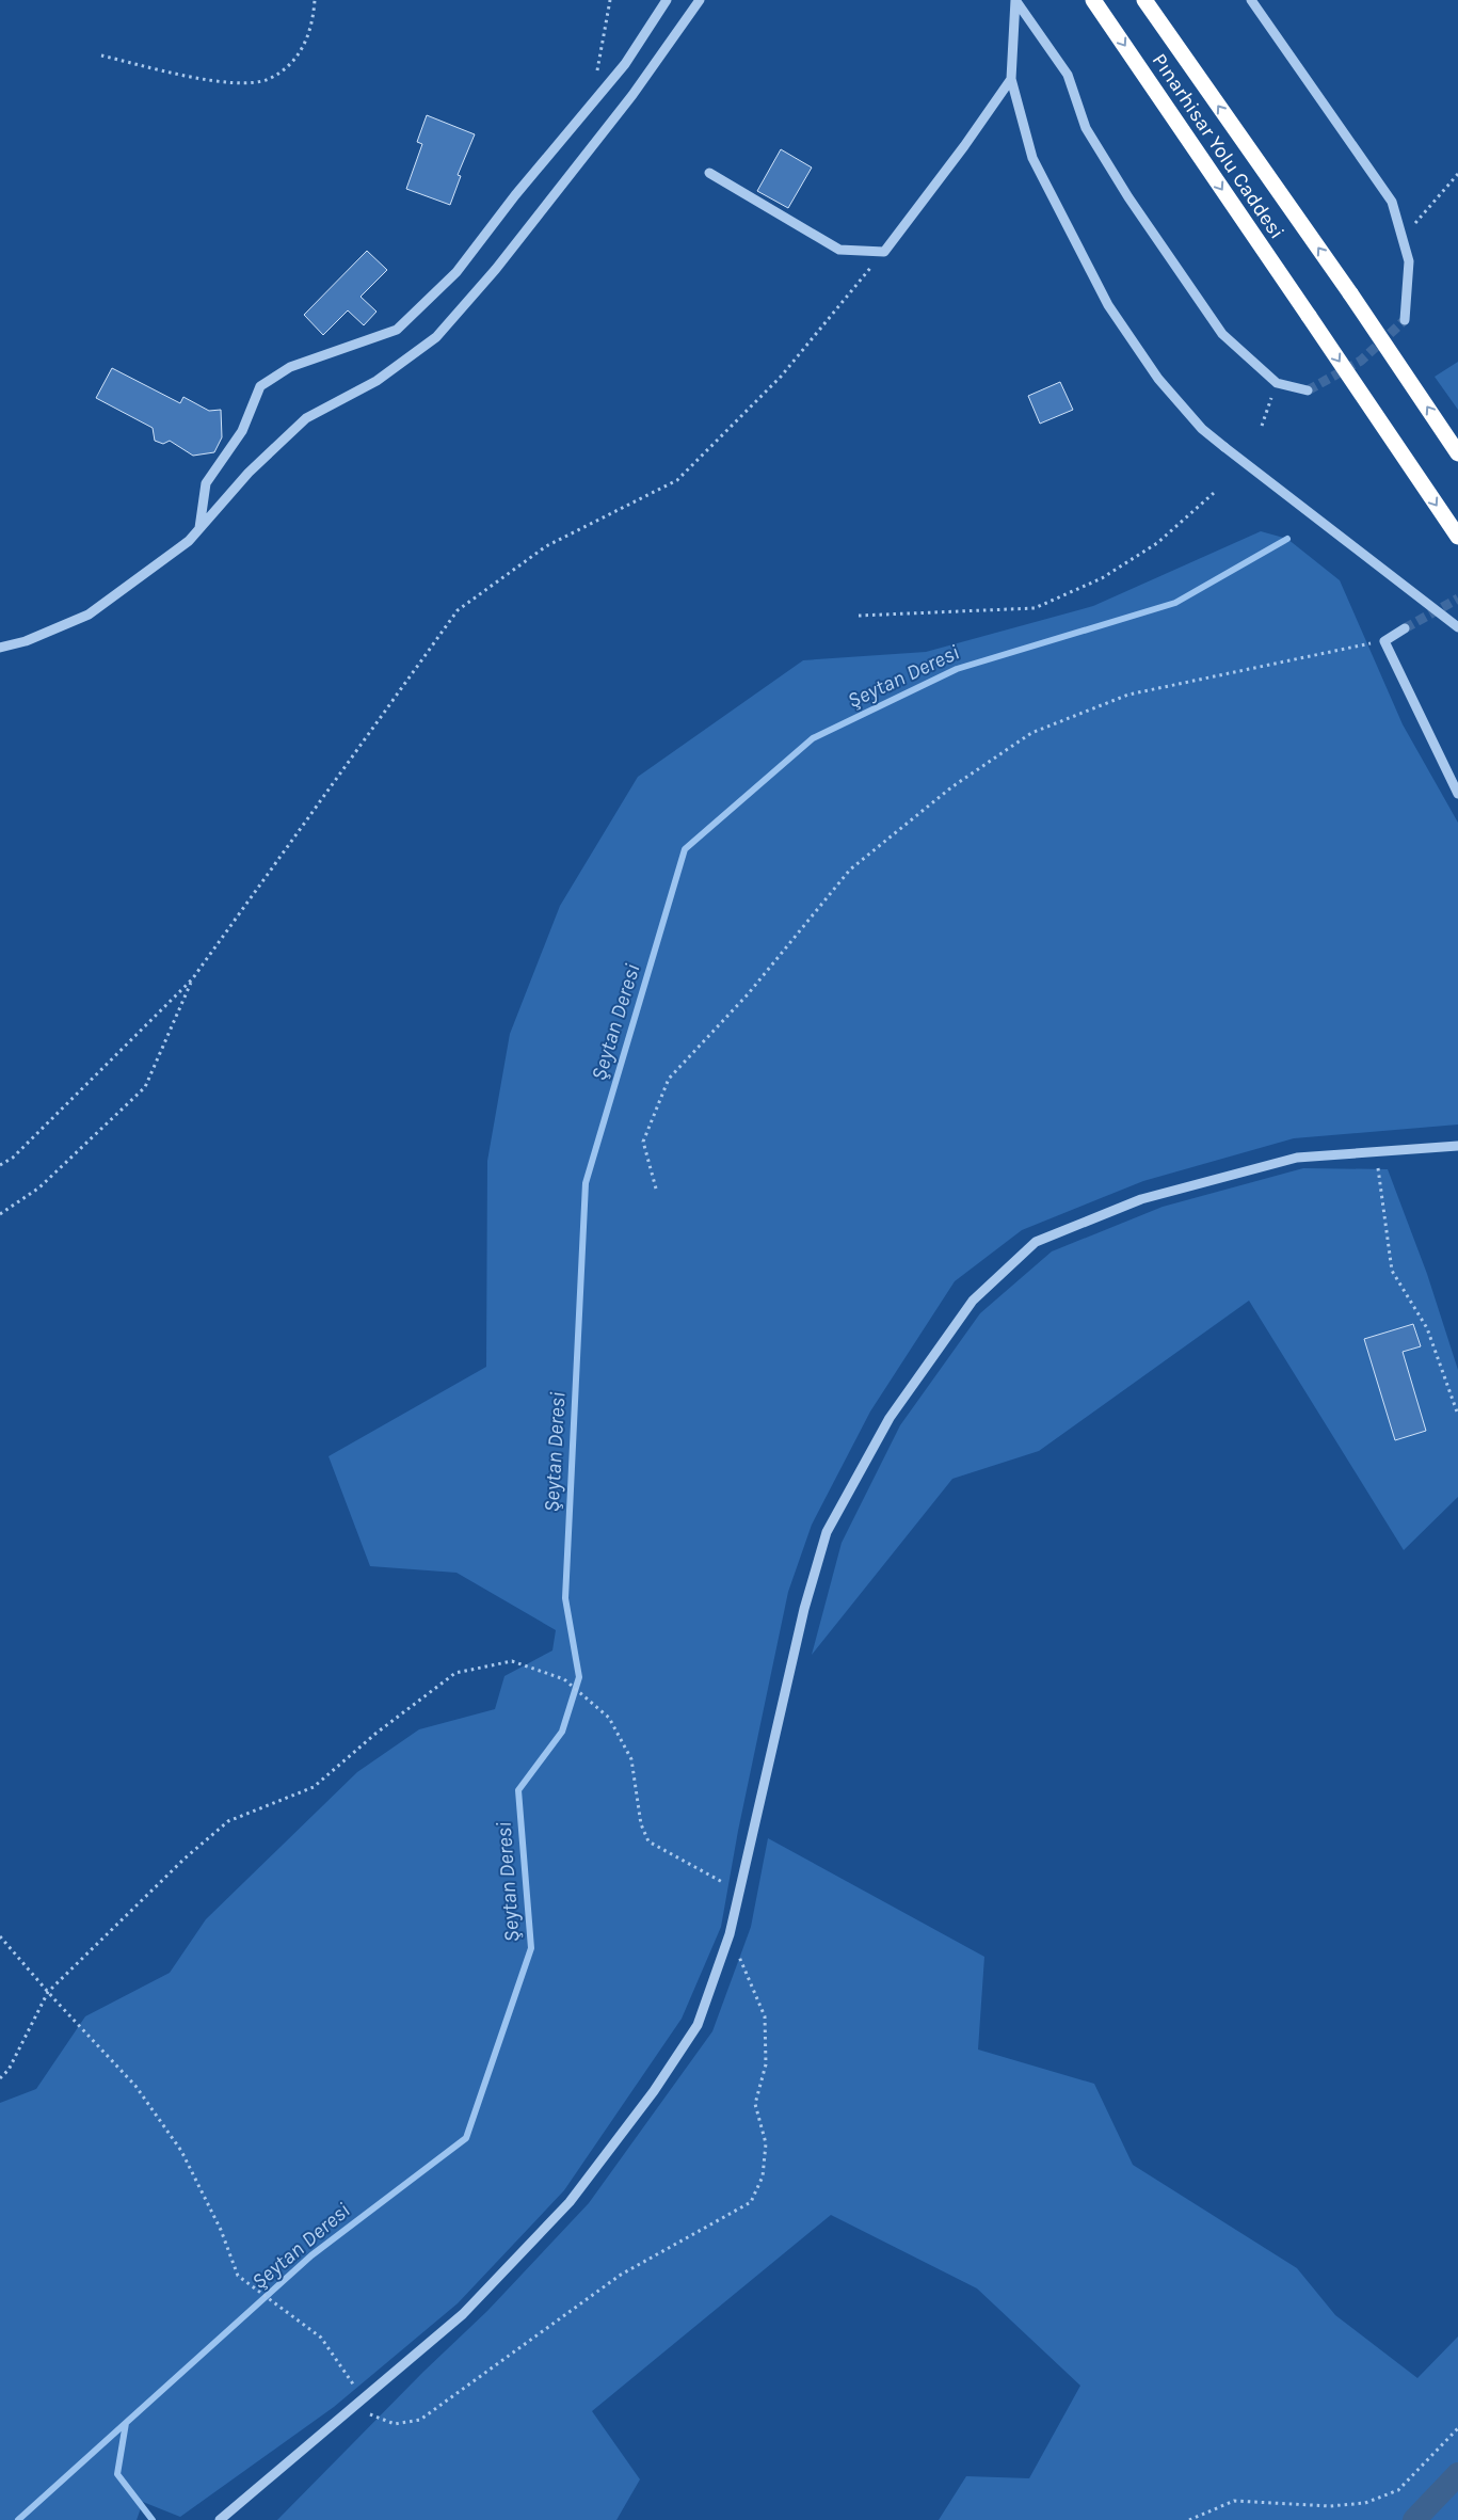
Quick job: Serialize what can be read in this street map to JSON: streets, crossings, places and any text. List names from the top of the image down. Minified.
{"streets":{"highway":["Pınarhisar Yolu Caddesi"]},"water":["Şeytan Deresi"]}
